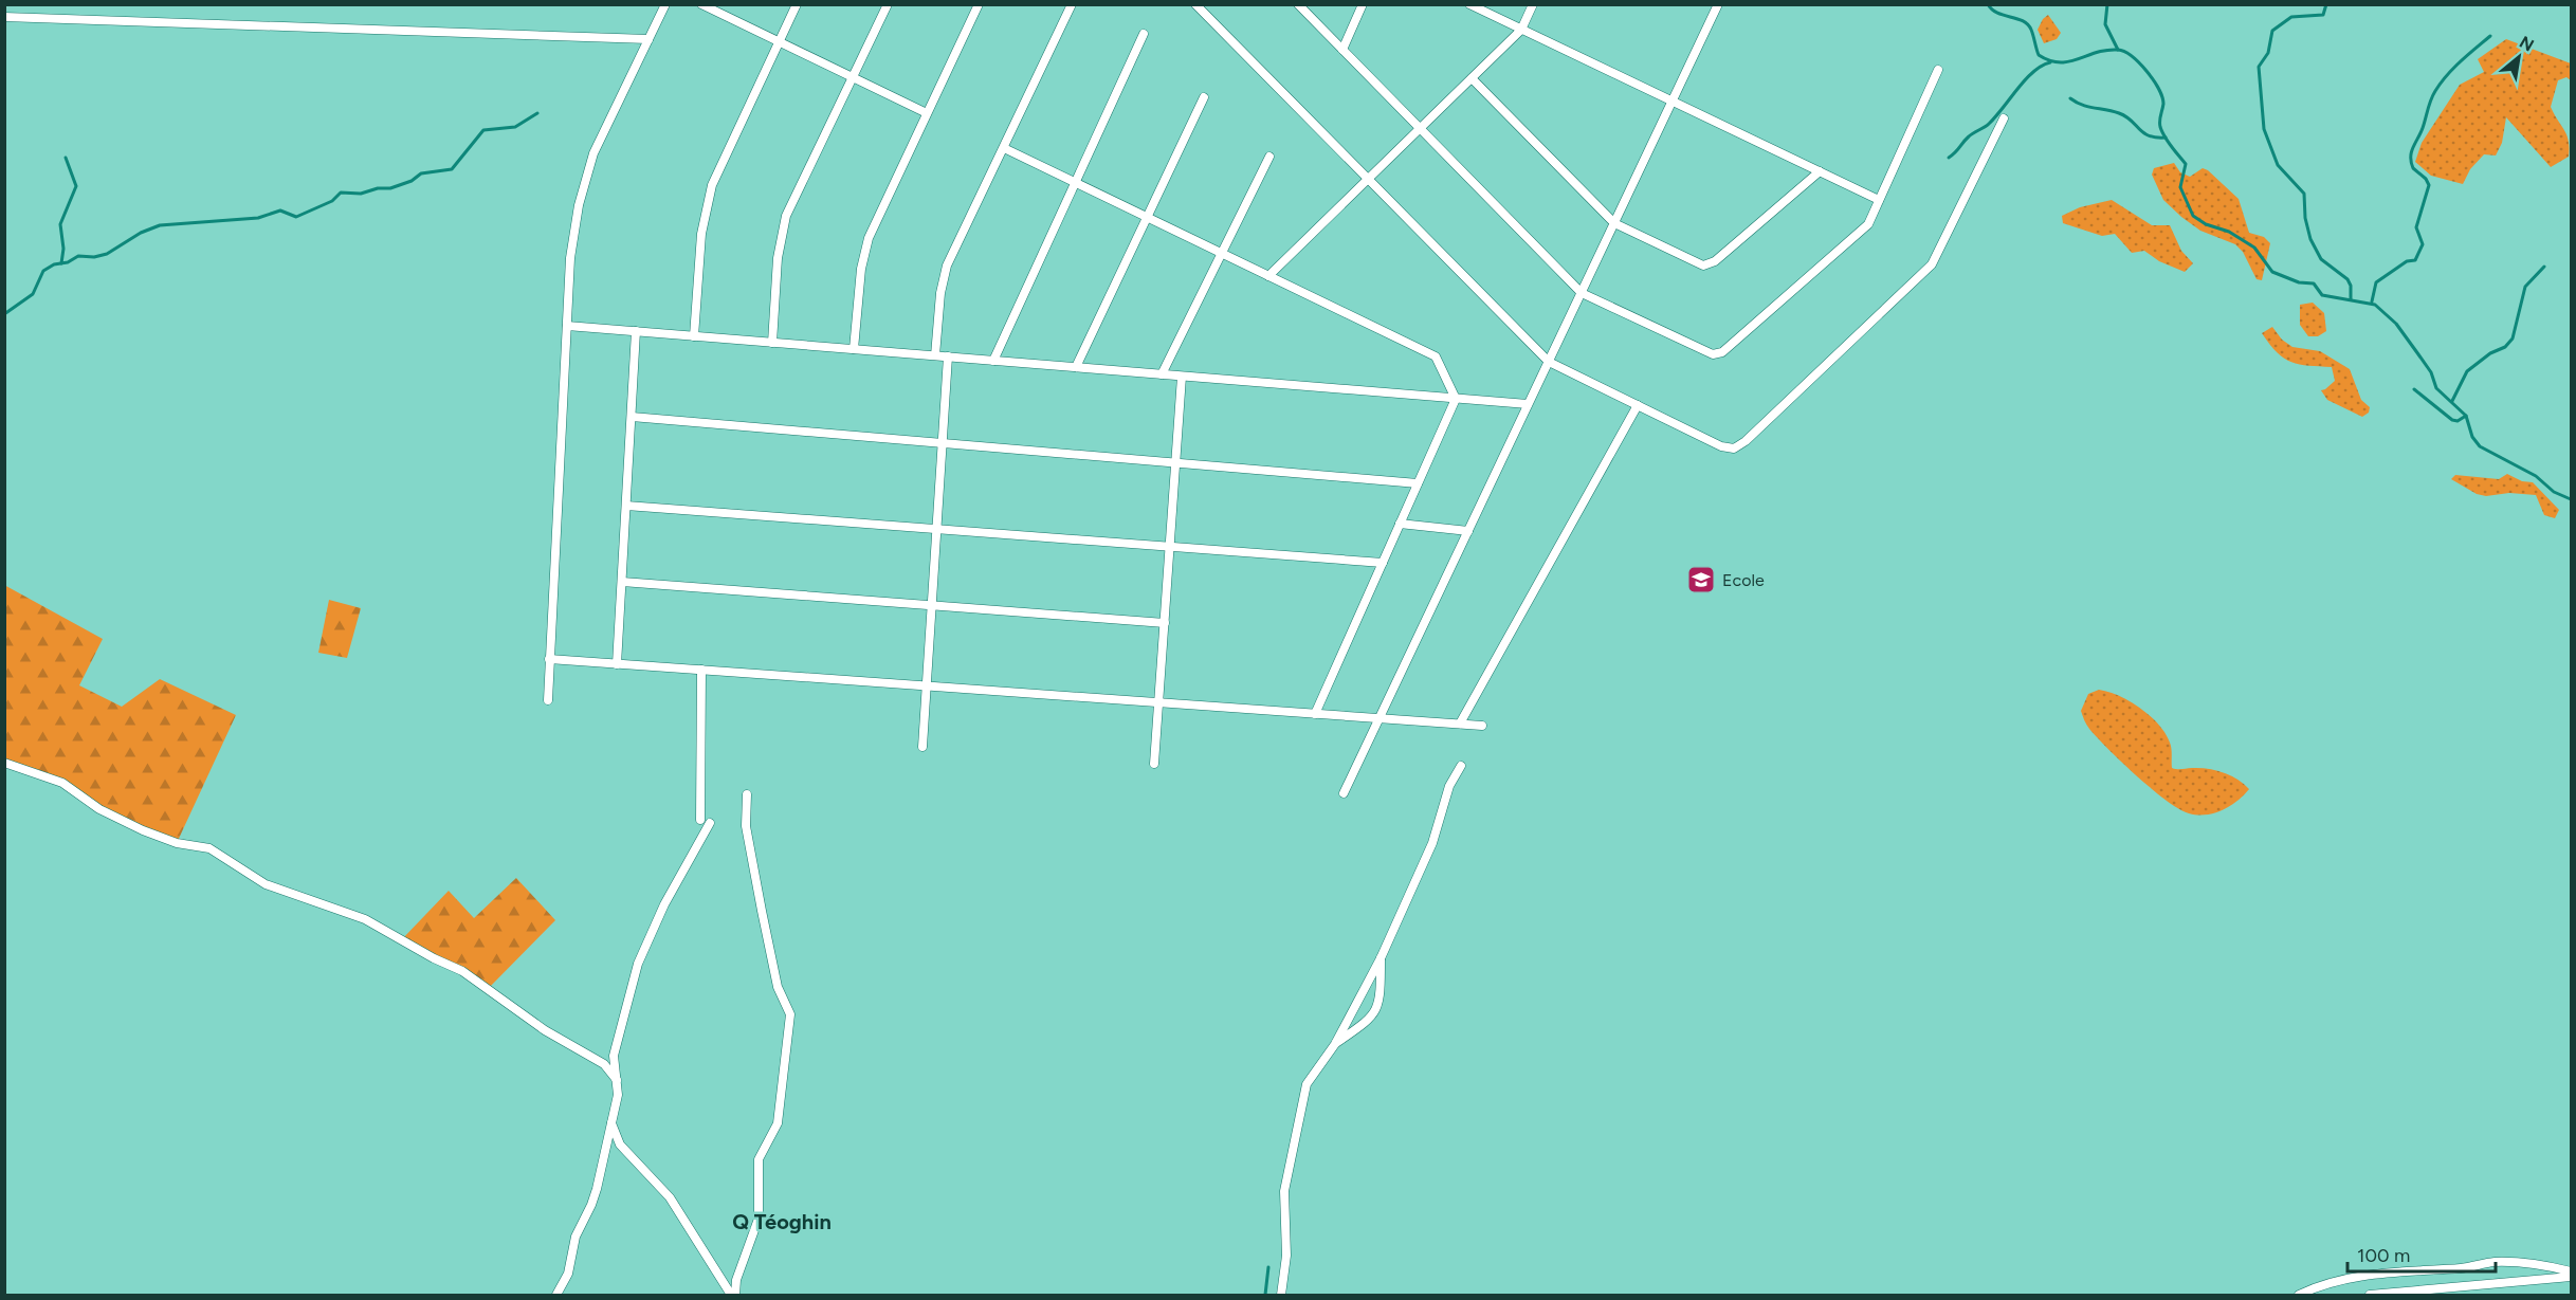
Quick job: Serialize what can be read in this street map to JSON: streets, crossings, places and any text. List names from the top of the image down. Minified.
{"districts":["Q Téoghin"],"places":{"school or university":["Ecole"]},"scale_bar":"100 m","north":"top right"}
